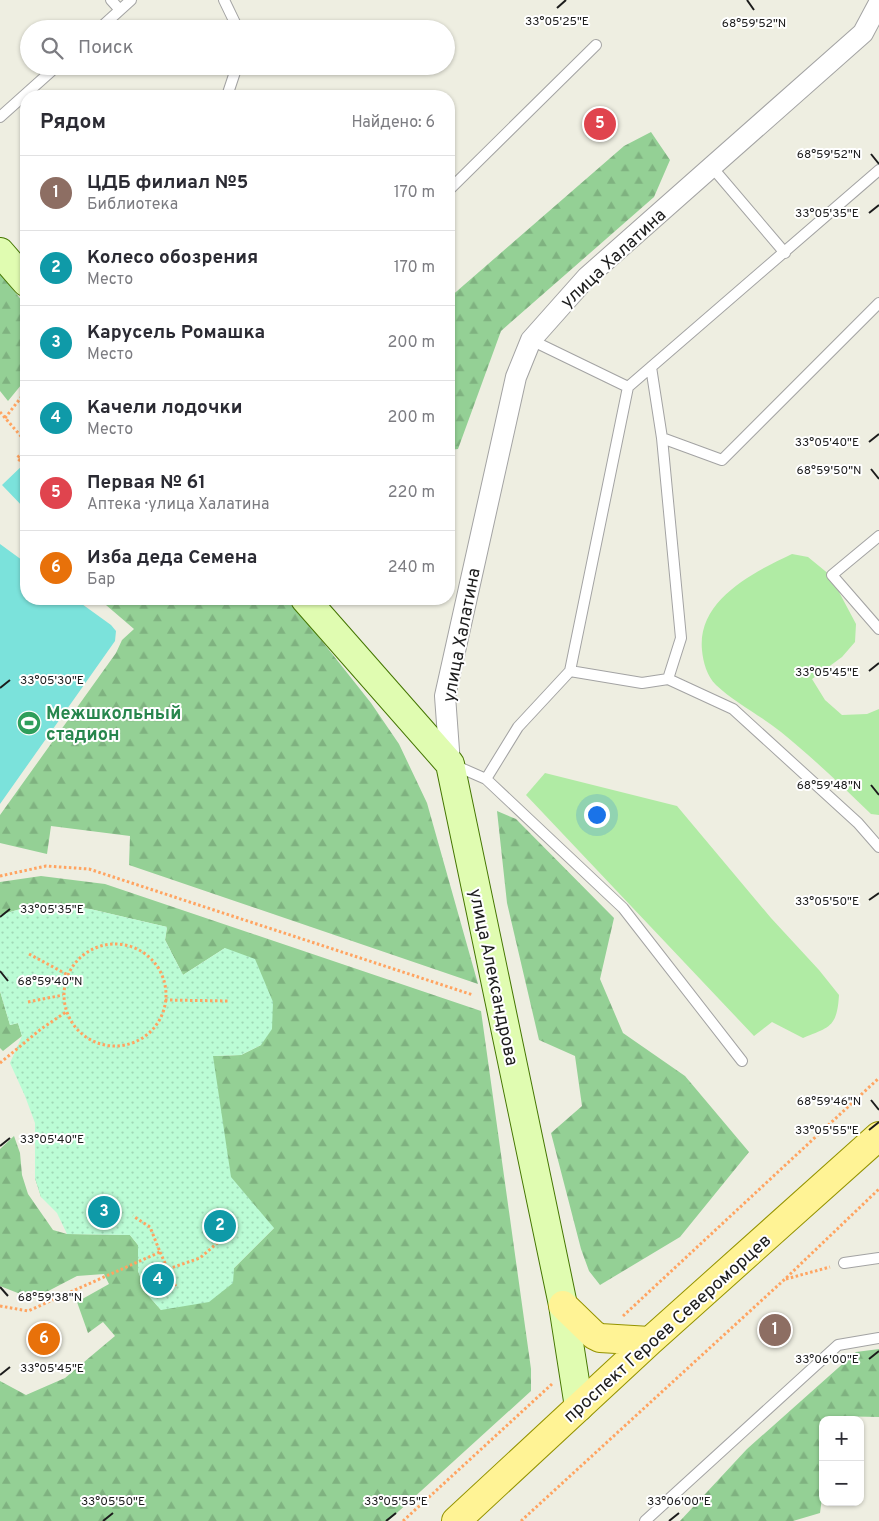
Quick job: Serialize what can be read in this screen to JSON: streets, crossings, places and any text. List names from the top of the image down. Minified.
{"streets":{"main road":["проспект Героев Североморцев"],"street":["улица Халатина","улица Александрова"]},"crossings":[["улица Халатина","улица Александрова"],["улица Александрова","проспект Героев Североморцев"]],"places":{"sports":["Межшкольный стадион"]},"page":{"search":"Поиск","heading":["Рядом","Найдено: 6"],"pins":["5","3","2","4","1","6"],"list":[{"mark":"1","name":"ЦДБ филиал №5","note":"Библиотека","value":"170 m"},{"mark":"2","name":"Колесо обозрения","note":"Место","value":"170 m"},{"mark":"3","name":"Карусель Ромашка","note":"Место","value":"200 m"},{"mark":"4","name":"Качели лодочки","note":"Место","value":"200 m"},{"mark":"5","name":"Первая № 61","note":"Аптека · улица Халатина","value":"220 m"},{"mark":"6","name":"Изба деда Семена","note":"Бар","value":"240 m"}],"map_buttons":["+","−"]},"coordinates":["33°05'25\"E","68°59'52\"N","33°05'35\"E","33°05'40\"E","68°59'50\"N","33°05'45\"E","33°05'30\"E","68°59'48\"N","33°05'50\"E","68°59'40\"N","68°59'46\"N","33°05'55\"E","68°59'38\"N","33°06'00\"E"]}
